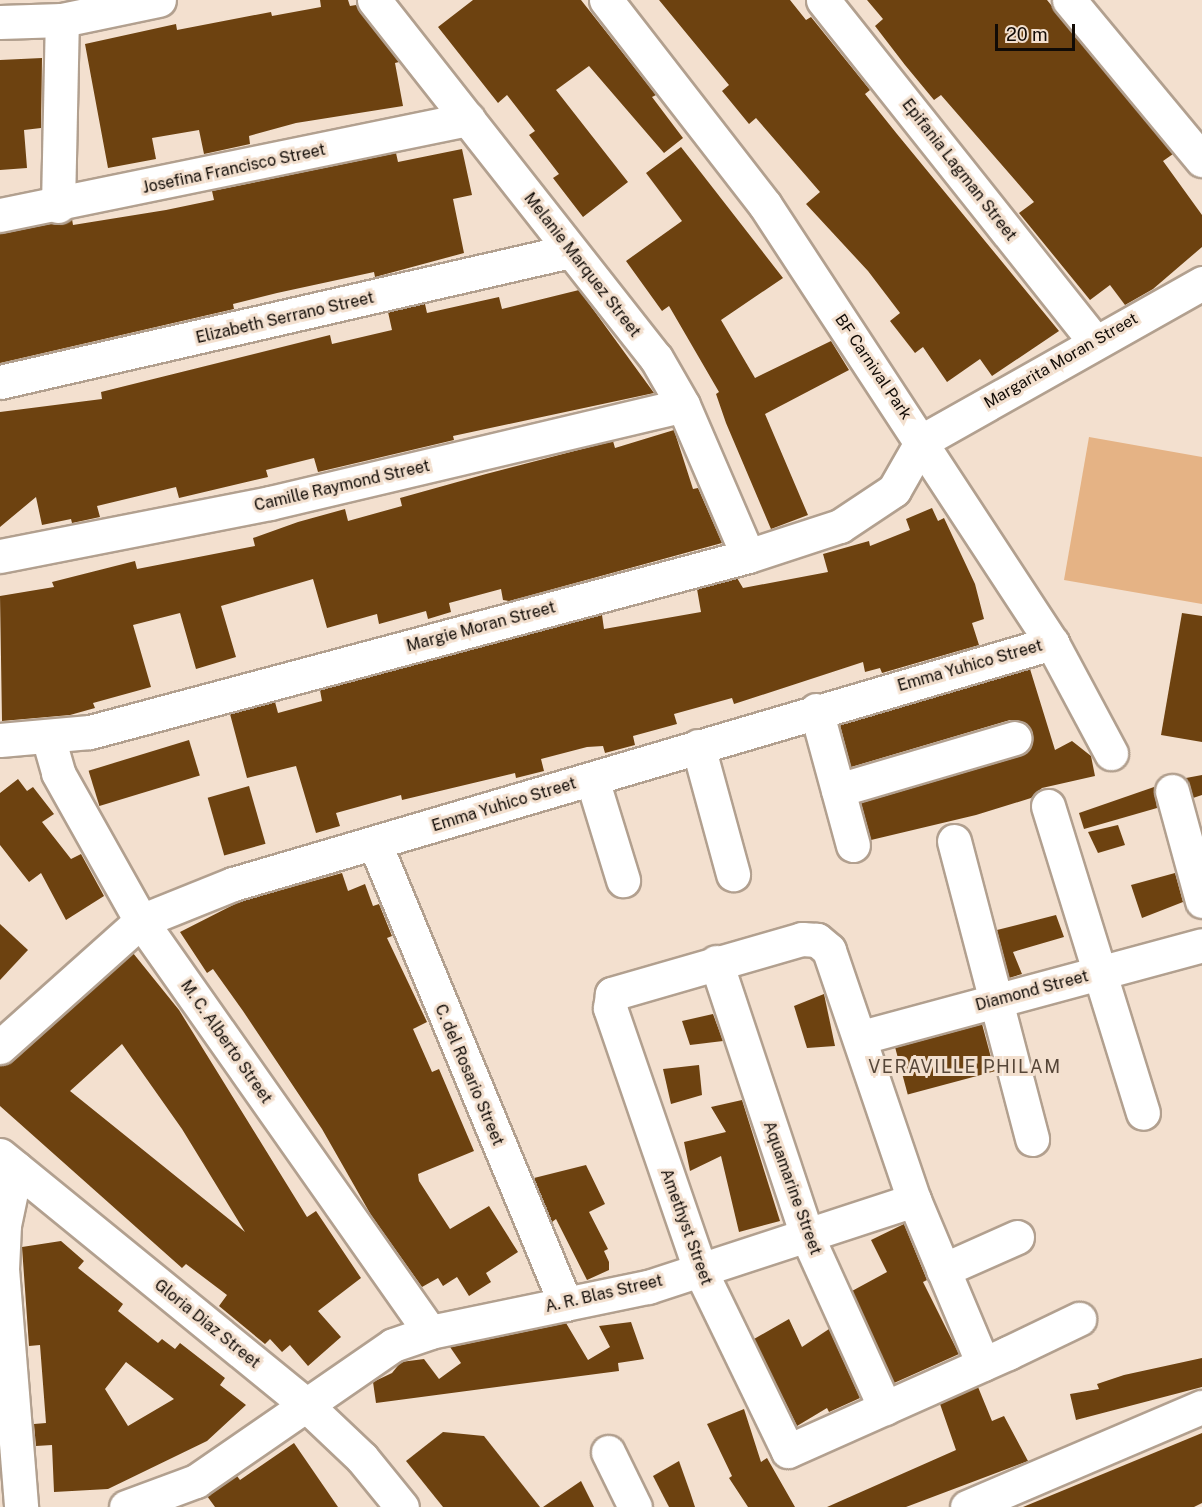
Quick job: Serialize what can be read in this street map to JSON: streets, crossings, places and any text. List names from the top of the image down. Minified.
{"streets":{"street":["Josefina Francisco Street","Epifania Lagman Street","Melanie Marquez Street","Elizabeth Serrano Street","Margarita Moran Street","BF Carnival Park","Camille Raymond Street","Margie Moran Street","Emma Yuhico Street","Diamond Street","M. C. Alberto Street","C. del Rosario Street","Aquamarine Street","Amethyst Street","A. R. Blas Street","Gloria Diaz Street"]},"crossings":[["Josefina Francisco Street","Melanie Marquez Street"],["Epifania Lagman Street","Margarita Moran Street"],["Melanie Marquez Street","Elizabeth Serrano Street"],["Melanie Marquez Street","Camille Raymond Street"],["Melanie Marquez Street","Margie Moran Street"],["Margarita Moran Street","BF Carnival Park"],["Margarita Moran Street","Margie Moran Street"],["BF Carnival Park","Margie Moran Street"],["BF Carnival Park","Emma Yuhico Street"],["Margie Moran Street","M. C. Alberto Street"],["Emma Yuhico Street","M. C. Alberto Street"],["Emma Yuhico Street","C. del Rosario Street"],["M. C. Alberto Street","A. R. Blas Street"],["C. del Rosario Street","A. R. Blas Street"],["Aquamarine Street","Amethyst Street"],["Aquamarine Street","A. R. Blas Street"],["Amethyst Street","A. R. Blas Street"],["A. R. Blas Street","Gloria Diaz Street"]],"districts":["VERAVILLE PHILAM"],"scale_bar":"20 m"}
